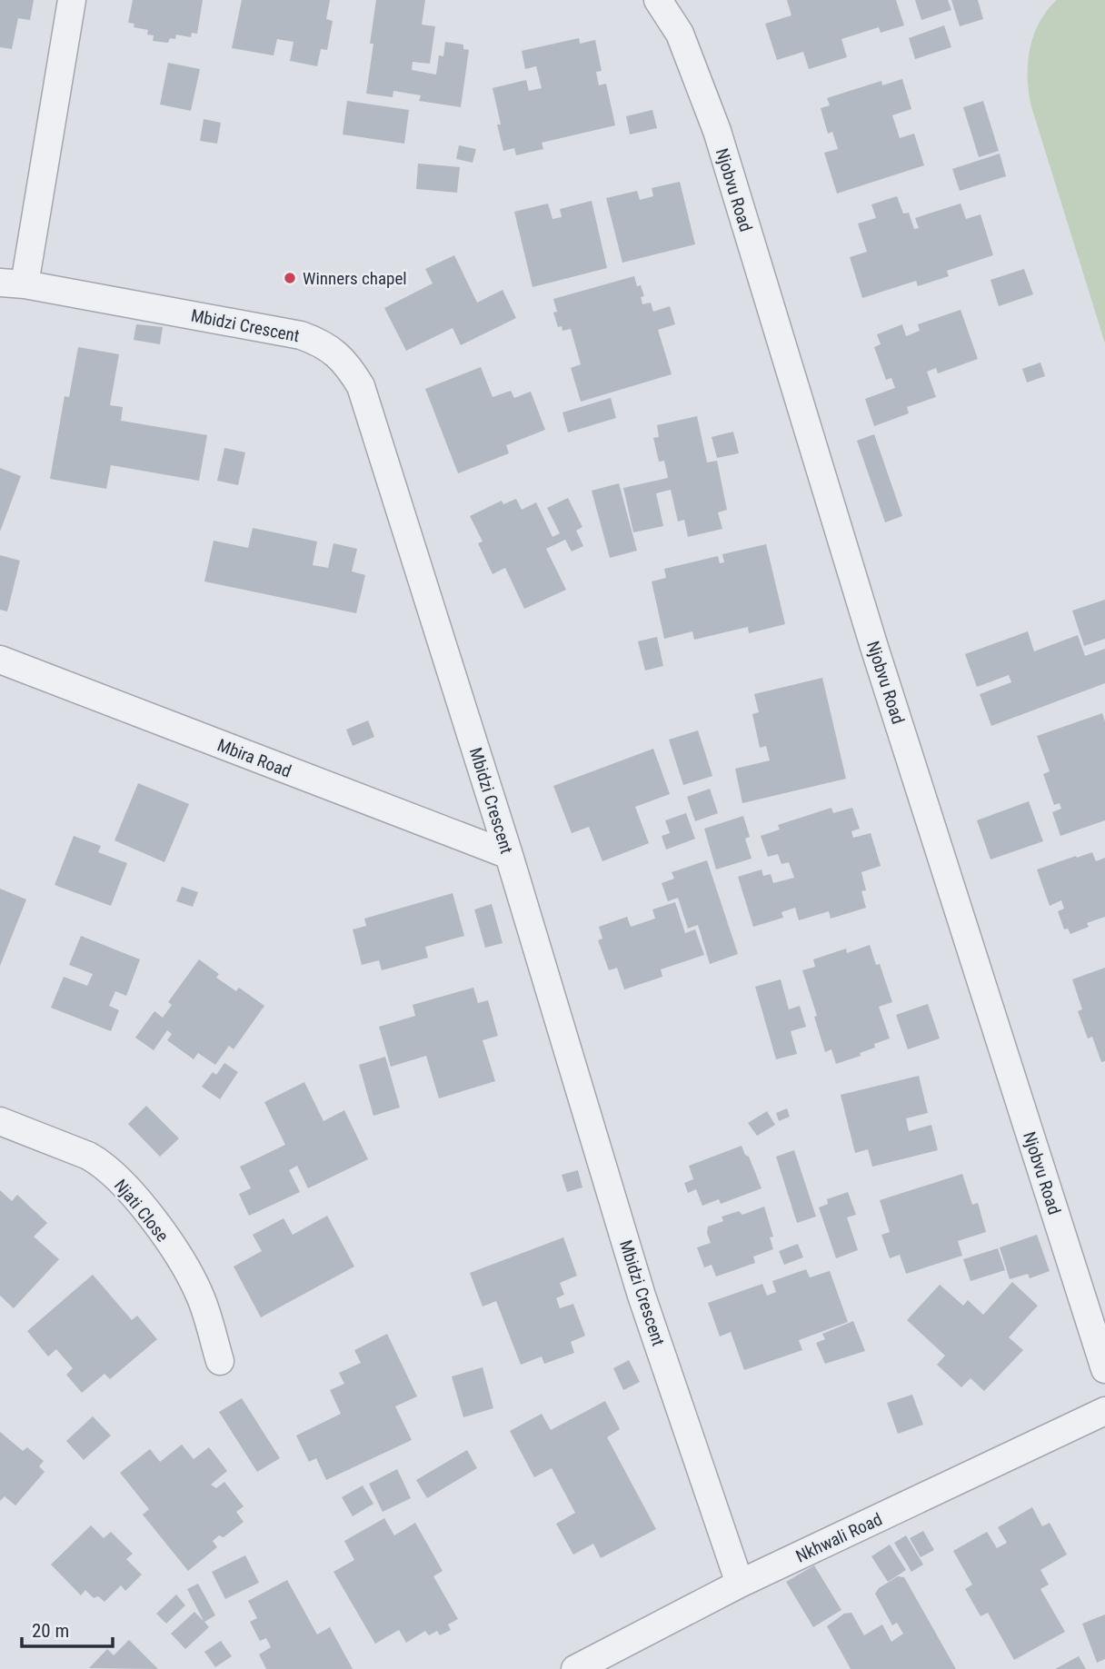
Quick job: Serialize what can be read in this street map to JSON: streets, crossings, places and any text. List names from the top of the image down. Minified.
{"streets":{"street":["Njobvu Road","Mbidzi Crescent","Mbira Road","Njati Close","Nkhwali Road"]},"crossings":[["Mbidzi Crescent","Mbira Road"],["Mbidzi Crescent","Nkhwali Road"]],"places":["Winners chapel"],"scale_bar":"20 m"}
